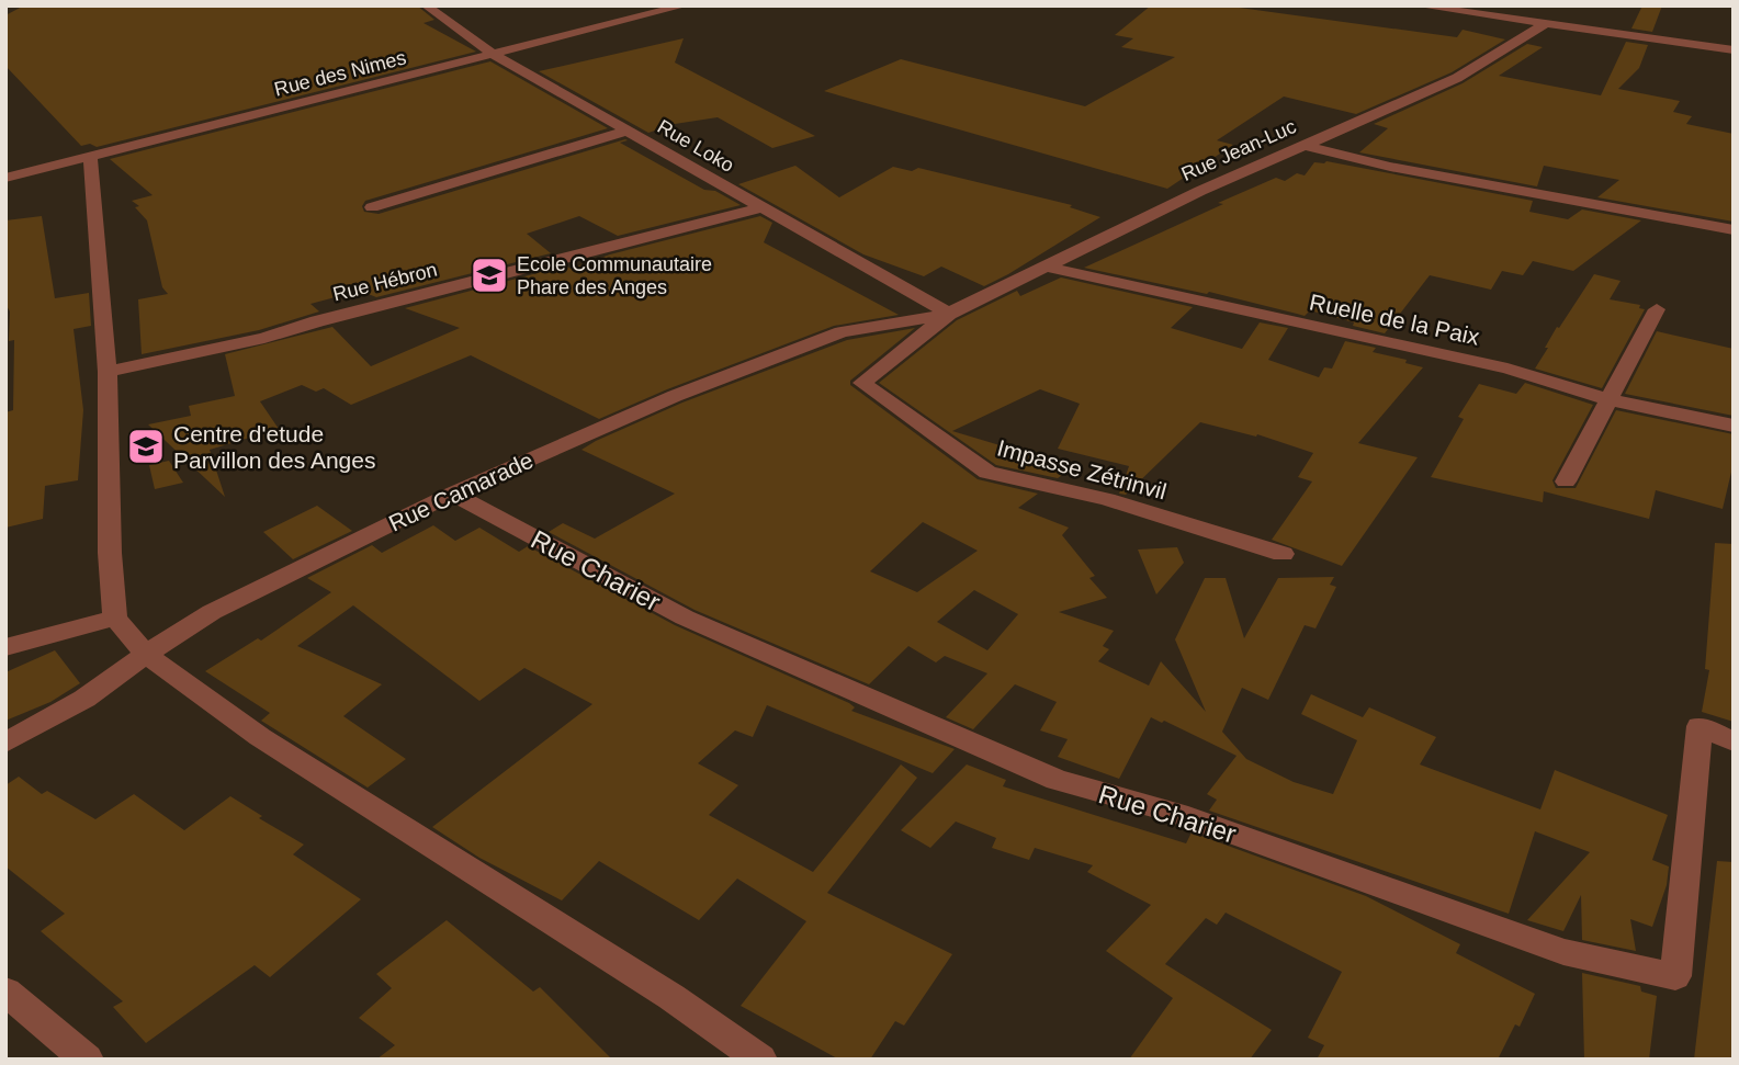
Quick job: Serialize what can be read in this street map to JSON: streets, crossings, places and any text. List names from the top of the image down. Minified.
{"streets":{"street":["Rue des Nimes","Rue Loko","Rue Jean-Luc","Rue Hébron","Ruelle de la Paix","Impasse Zétrinvil","Rue Camarade","Rue Charier"]},"crossings":[["Rue des Nimes","Rue Loko"],["Rue Loko","Rue Jean-Luc"],["Rue Loko","Rue Hébron"],["Rue Loko","Impasse Zétrinvil"],["Rue Loko","Rue Camarade"],["Rue Jean-Luc","Ruelle de la Paix"],["Rue Jean-Luc","Impasse Zétrinvil"],["Rue Jean-Luc","Rue Camarade"],["Impasse Zétrinvil","Rue Camarade"],["Rue Camarade","Rue Charier"]],"places":{"school or university":["Ecole Communautaire Phare des Anges","Centre d'etude Parvillon des Anges"]}}
